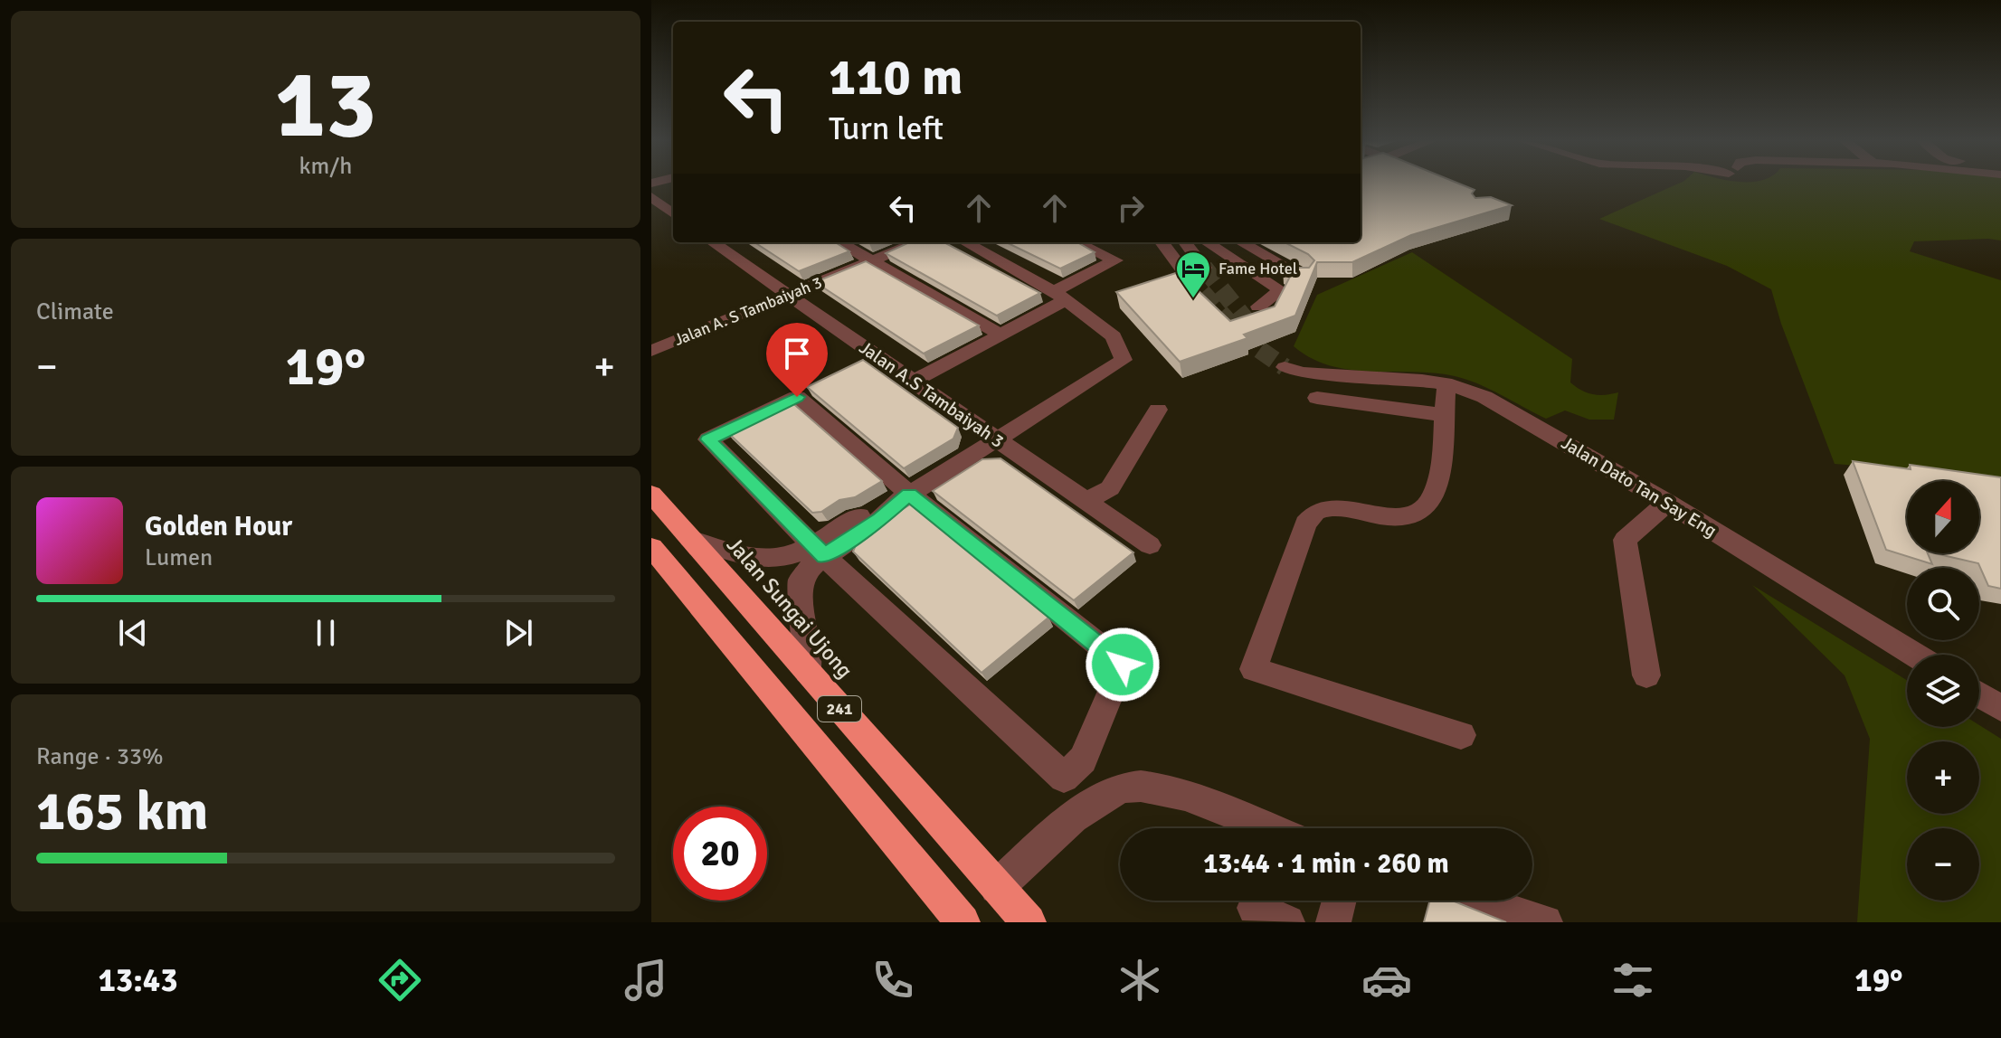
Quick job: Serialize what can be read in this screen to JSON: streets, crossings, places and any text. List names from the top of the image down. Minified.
{"streets":{"highway":["Jalan Sungai Ujong","241"],"street":["Jalan A. S Tambaiyah 3","Jalan A.S Tambaiyah 3","Jalan Dato Tan Say Eng"]},"crossings":[["Jalan A. S Tambaiyah 3","Jalan A.S Tambaiyah 3"]],"places":{"hotel":["Fame Hotel"]},"north":"top","page":{"tile":[["13","km/h"],"Climate",["Range · 33%","165 km"]],"turn":["110 m","Turn left"],"heat":["−","19°","+"],"map_buttons":["+","−"],"song":["Golden Hour","Lumen"],"limit":"20","trip":"13:44 · 1 min · 260 m","tabs":["13:43","19°"]}}
